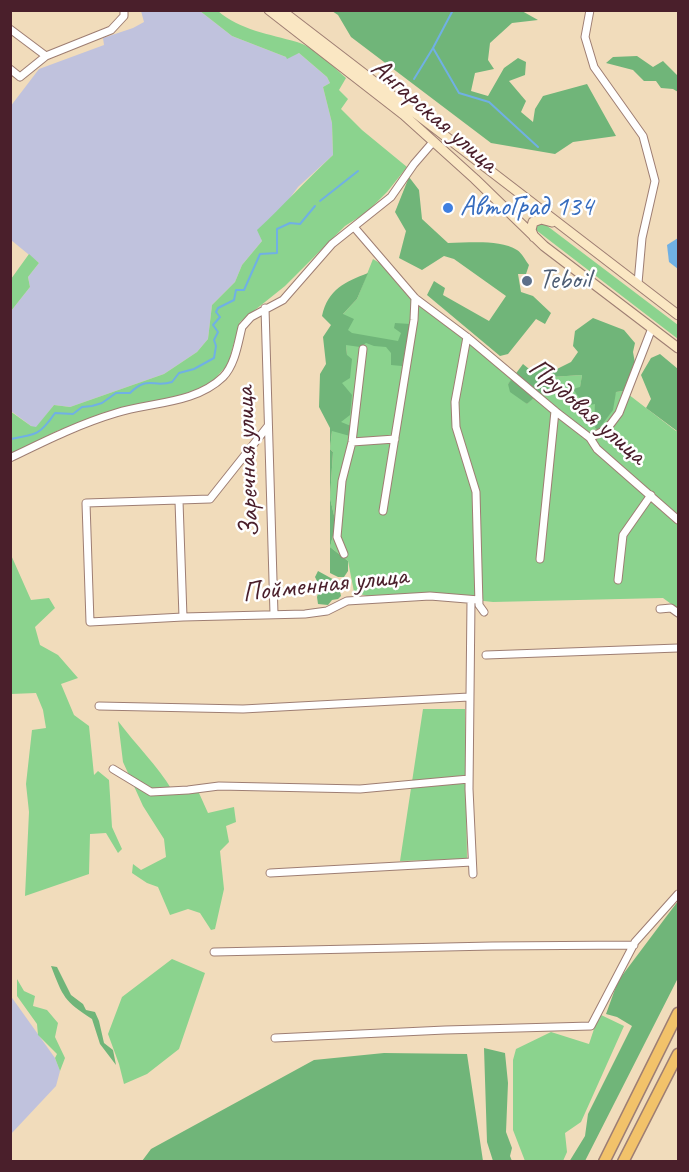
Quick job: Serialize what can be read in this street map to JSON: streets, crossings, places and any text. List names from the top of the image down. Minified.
{"streets":{"main road":["Ангарская улица"],"street":["Прудовая улица","Заречная улица","Пойменная улица"]},"crossings":[["Заречная улица","Пойменная улица"]],"places":["АвтоГрад 134","Teboil"]}
